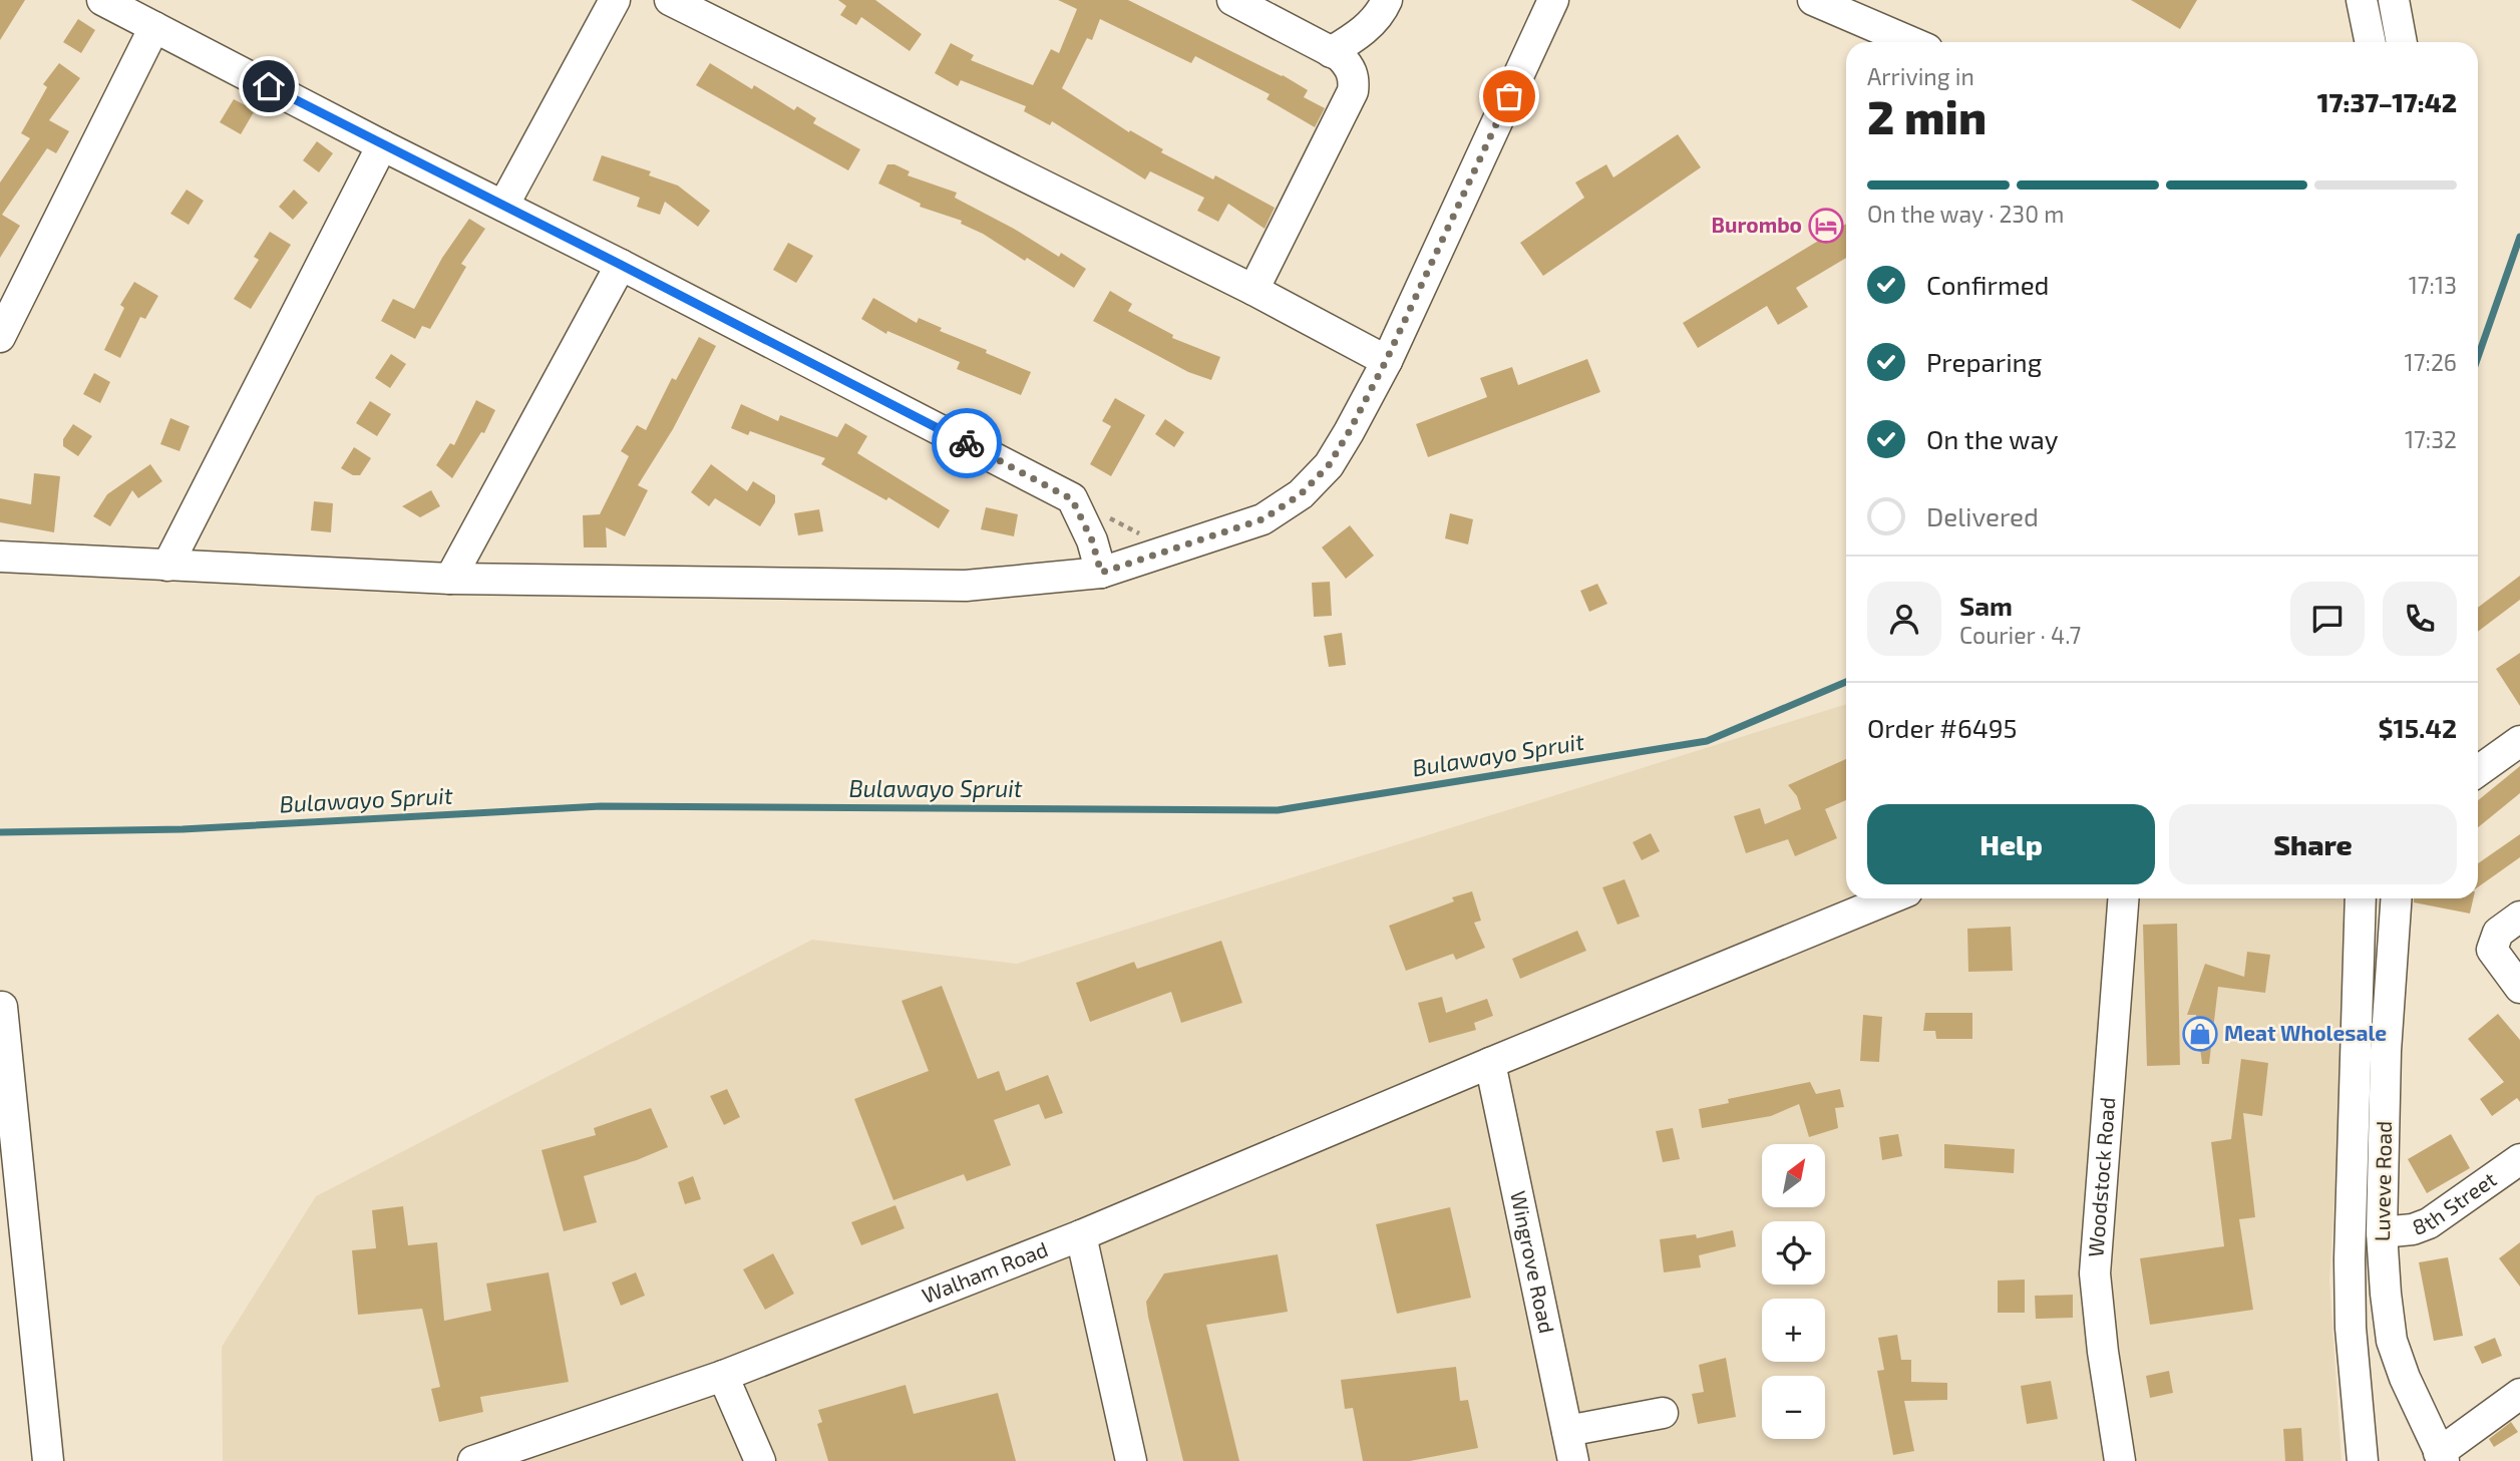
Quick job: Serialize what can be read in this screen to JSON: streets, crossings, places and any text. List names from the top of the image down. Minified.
{"streets":{"street":["Woodstock Road","Luveve Road","8th Street","Wingrove Road","Walham Road"]},"crossings":[["Luveve Road","8th Street"],["Wingrove Road","Walham Road"]],"water":["Bulawayo Spruit"],"places":{"hotel":["Burombo"],"shop":["Meat Wholesale"]},"north":"top right","page":{"heading":["2 min","Arriving in","17:37–17:42"],"panel":["Sam","Courier · 4.7","Order #6495","$15.42"],"bar":"On the way · 230 m","list":[["Confirmed","17:13"],["Preparing","17:26"],["On the way","17:32"],"Delivered"],"buttons":["Help","Share"],"map_buttons":["+","−"]}}
